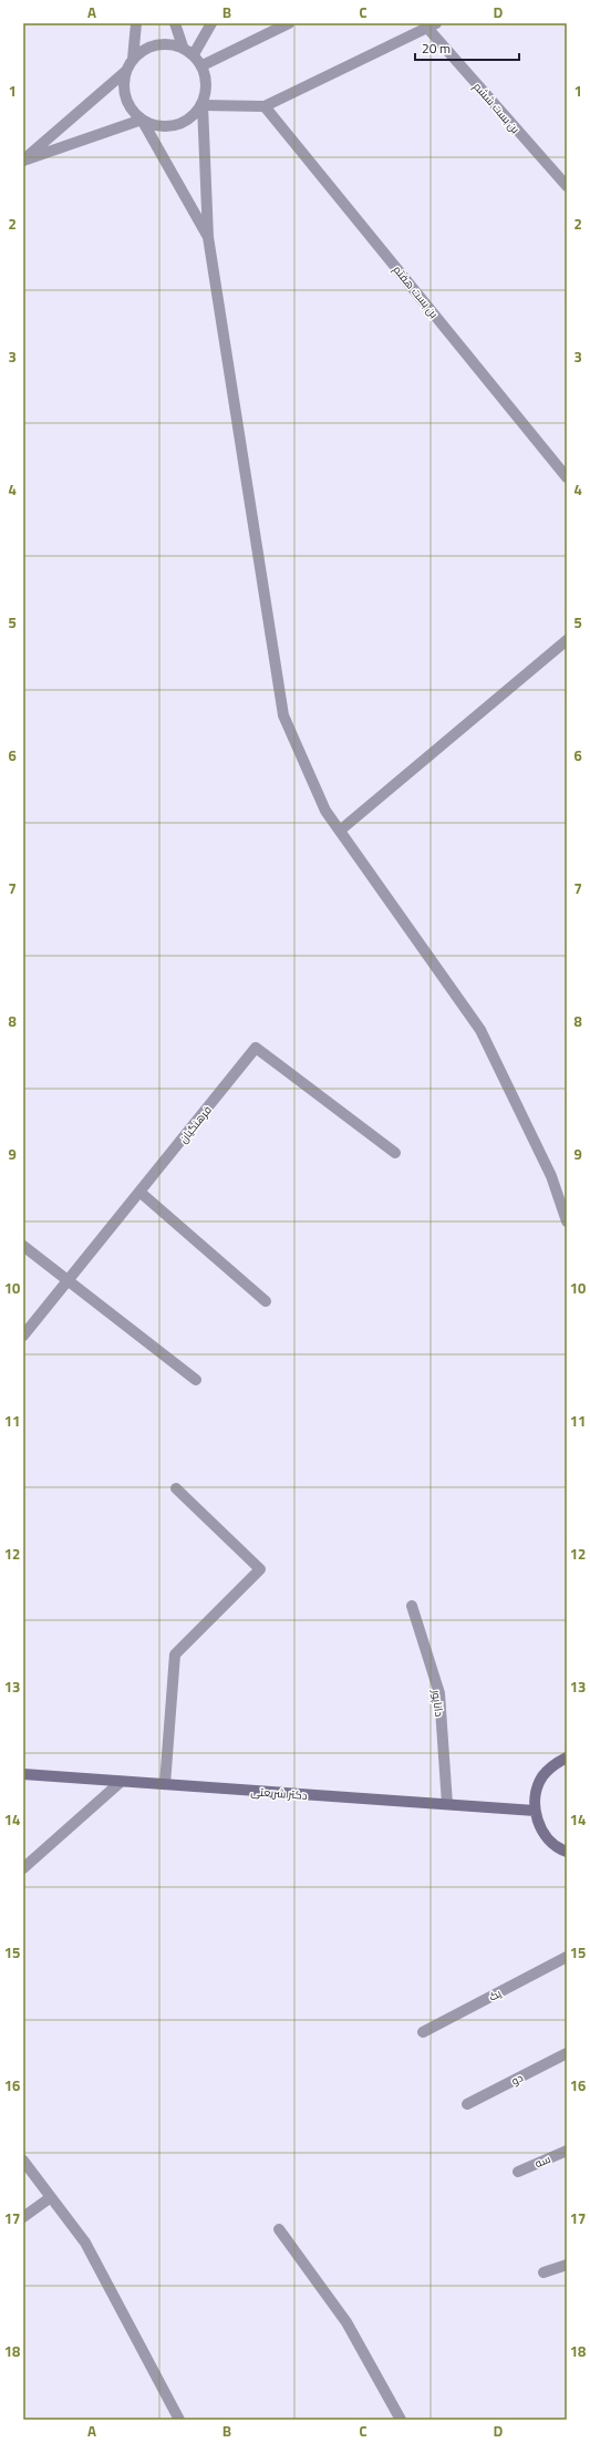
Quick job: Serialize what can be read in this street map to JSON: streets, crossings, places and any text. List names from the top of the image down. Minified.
{"streets":{"main road":["دکتر شریعتی"],"street":["بن بست ششم","بن بست هفتم","فرهنگیان","داناپور","یک","دو","سه"]},"crossings":[["داناپور","دکتر شریعتی"]],"scale_bar":"20 m","grid":{"columns":["A","B","C","D"],"rows":["1","2","3","4","5","6","7","8","9","10","11","12","13","14","15","16","17","18"]}}
